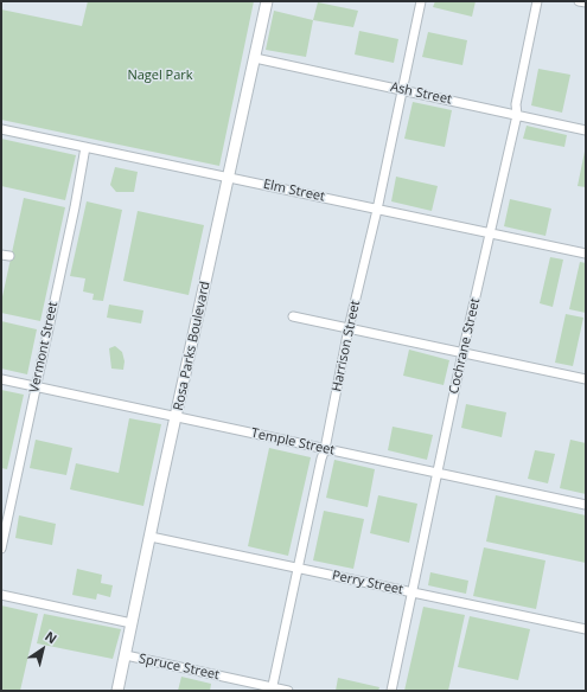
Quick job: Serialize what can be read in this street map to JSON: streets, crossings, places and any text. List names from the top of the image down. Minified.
{"streets":{"street":["Ash Street","Elm Street","Rosa Parks Boulevard","Harrison Street","Cochrane Street","Vermont Street","Temple Street","Perry Street","Spruce Street"]},"crossings":[["Ash Street","Rosa Parks Boulevard"],["Ash Street","Harrison Street"],["Ash Street","Cochrane Street"],["Elm Street","Rosa Parks Boulevard"],["Elm Street","Harrison Street"],["Elm Street","Cochrane Street"],["Elm Street","Vermont Street"],["Rosa Parks Boulevard","Temple Street"],["Rosa Parks Boulevard","Perry Street"],["Rosa Parks Boulevard","Spruce Street"],["Harrison Street","Temple Street"],["Harrison Street","Perry Street"],["Harrison Street","Spruce Street"],["Cochrane Street","Temple Street"],["Cochrane Street","Perry Street"],["Vermont Street","Temple Street"]],"parks":["Nagel Park"],"north":"top right"}
